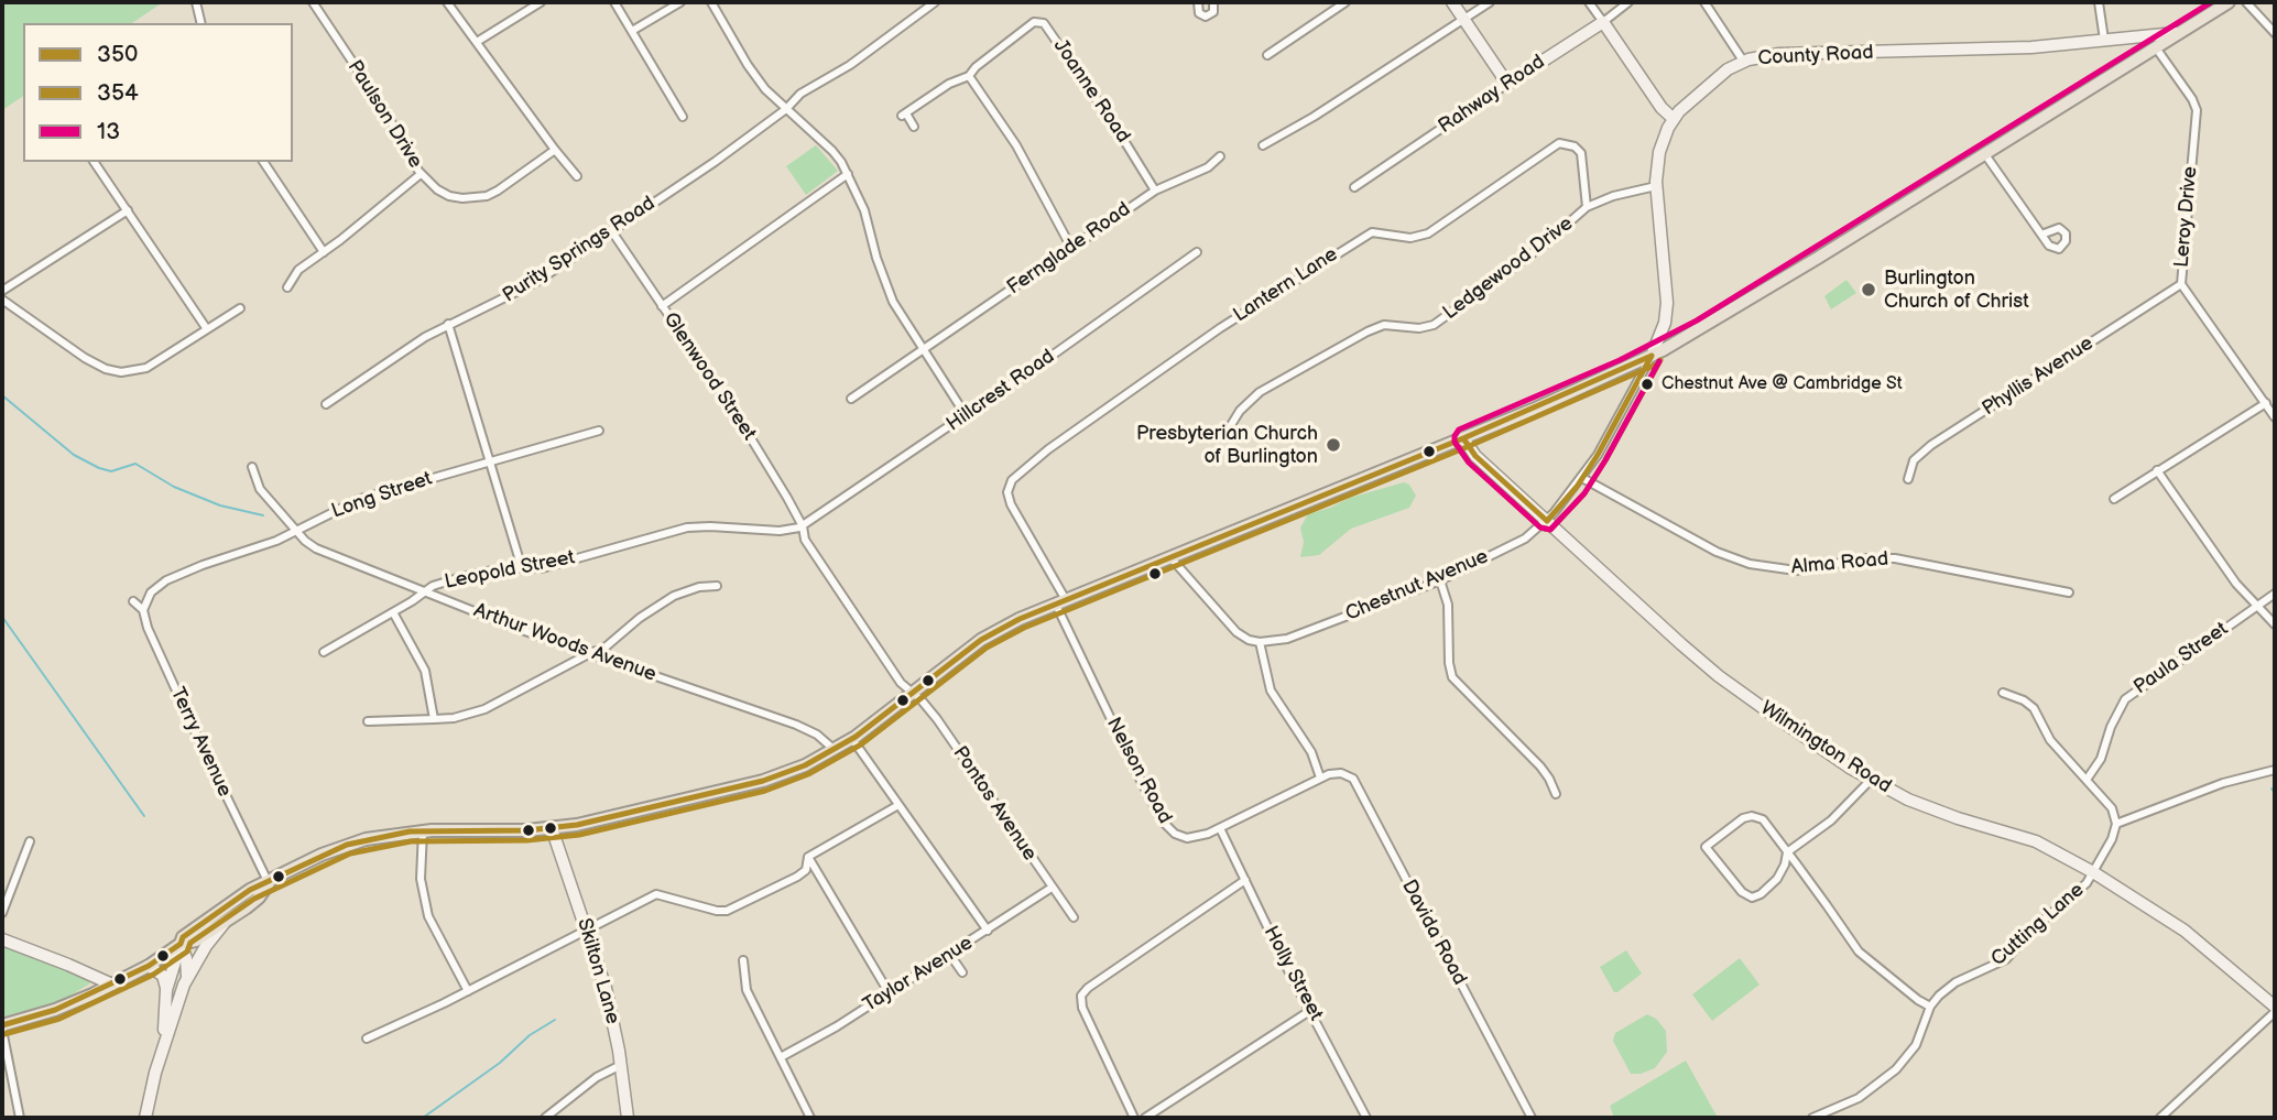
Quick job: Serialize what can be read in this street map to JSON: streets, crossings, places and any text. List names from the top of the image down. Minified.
{"streets":{"street":["County Road","Joanne Road","Rahway Road","Paulson Drive","Leroy Drive","Fernglade Road","Purity Springs Road","Ledgewood Drive","Lantern Lane","Glenwood Street","Phyllis Avenue","Hillcrest Road","Long Street","Alma Road","Leopold Street","Chestnut Avenue","Arthur Woods Avenue","Paula Street","Terry Avenue","Wilmington Road","Nelson Road","Pontos Avenue","Cutting Lane","Davida Road","Skilton Lane","Holly Street","Taylor Avenue"]},"crossings":[["County Road","Chestnut Avenue"],["Joanne Road","Fernglade Road"],["Leroy Drive","Phyllis Avenue"],["Purity Springs Road","Glenwood Street"],["Ledgewood Drive","Lantern Lane"],["Lantern Lane","Nelson Road"],["Glenwood Street","Hillcrest Road"],["Glenwood Street","Leopold Street"],["Glenwood Street","Pontos Avenue"],["Hillcrest Road","Leopold Street"],["Long Street","Arthur Woods Avenue"],["Long Street","Terry Avenue"],["Alma Road","Chestnut Avenue"],["Leopold Street","Arthur Woods Avenue"],["Chestnut Avenue","Wilmington Road"],["Wilmington Road","Cutting Lane"],["Nelson Road","Davida Road"],["Nelson Road","Holly Street"],["Pontos Avenue","Taylor Avenue"]],"places":["Burlington Church of Christ","Chestnut Ave @ Cambridge St","Presbyterian Church of Burlington"],"lines":["transit line 13","transit line 350","transit line 354"],"legend":["350","354","13"]}
